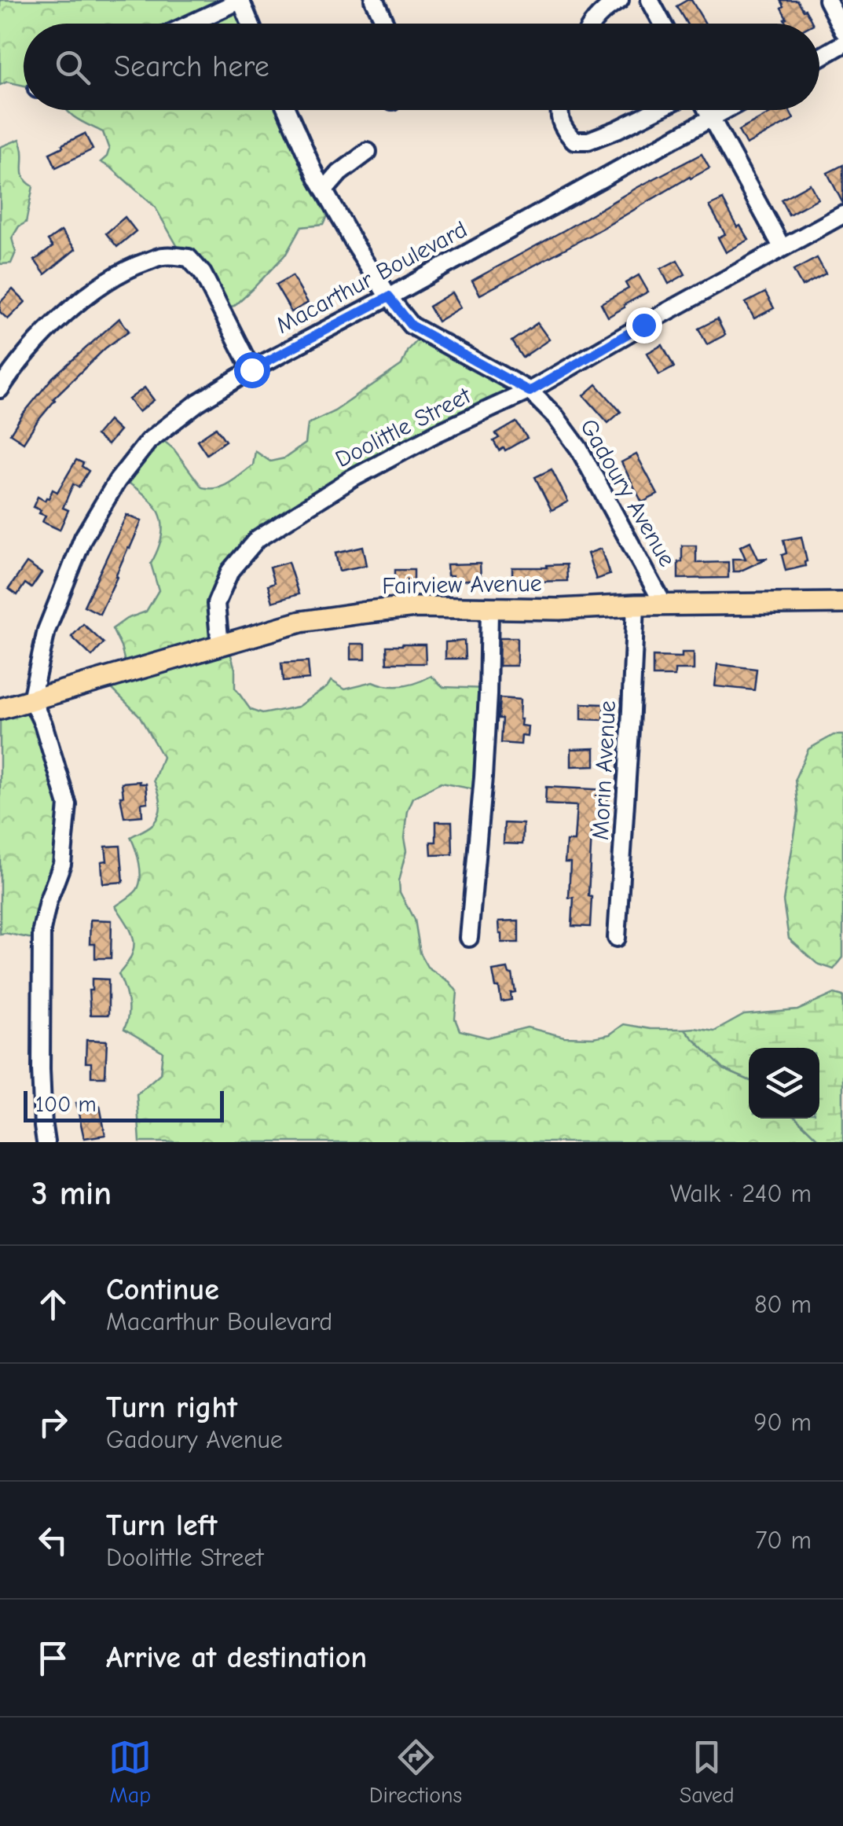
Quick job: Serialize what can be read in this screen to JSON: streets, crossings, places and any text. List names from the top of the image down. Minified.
{"streets":{"main road":["Fairview Avenue"],"street":["Macarthur Boulevard","Doolittle Street","Gadoury Avenue","Morin Avenue"]},"crossings":[["Macarthur Boulevard","Gadoury Avenue"],["Macarthur Boulevard","Fairview Avenue"],["Doolittle Street","Gadoury Avenue"],["Doolittle Street","Fairview Avenue"],["Gadoury Avenue","Fairview Avenue"],["Fairview Avenue","Morin Avenue"]],"scale_bar":"100 m","page":{"search":"Search here","scale":"100 m","heading":["3 min","Walk · 240 m"],"list":[["Continue","Macarthur Boulevard","80 m"],["Turn right","Gadoury Avenue","90 m"],["Turn left","Doolittle Street","70 m"],"Arrive at destination"],"nav":["Map","Directions","Saved"]}}
